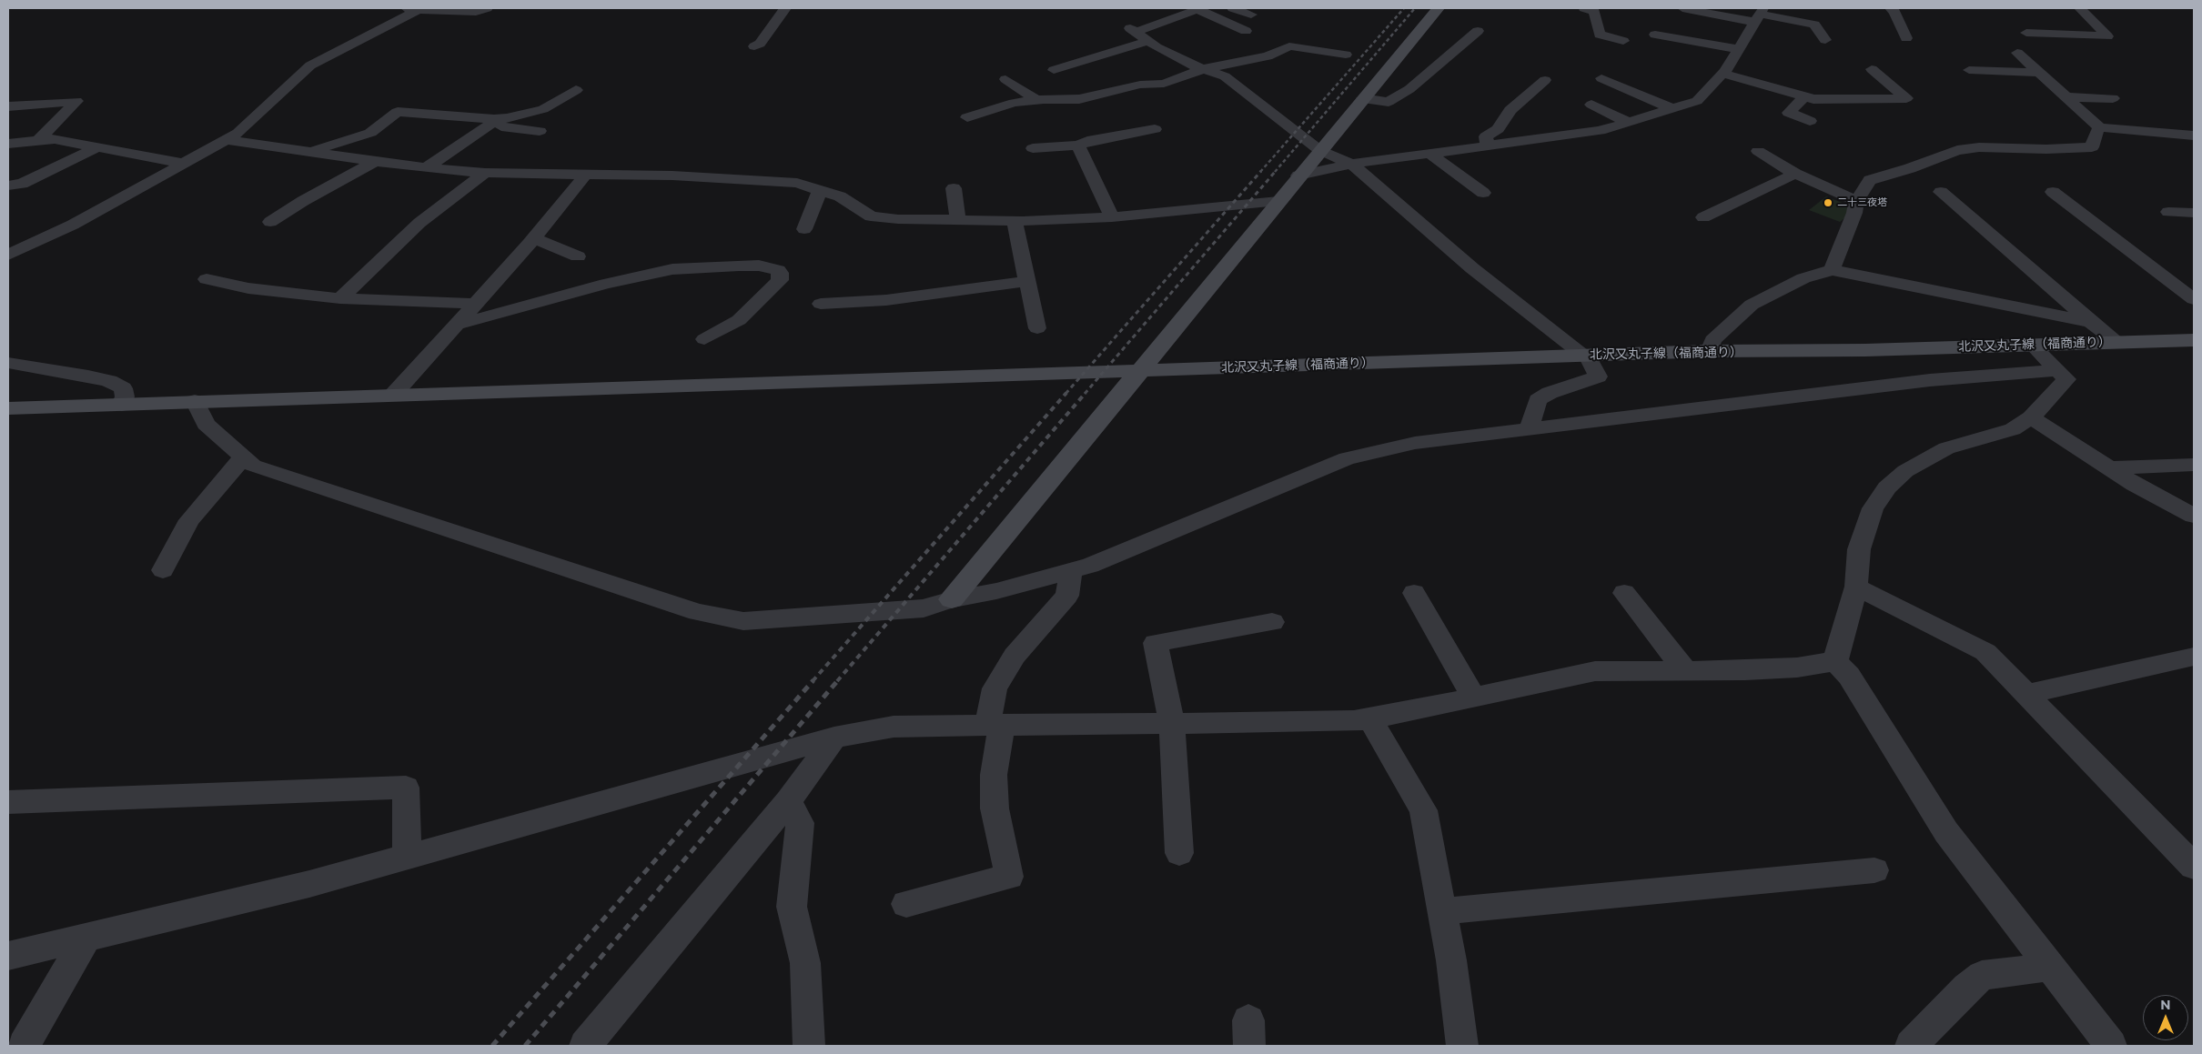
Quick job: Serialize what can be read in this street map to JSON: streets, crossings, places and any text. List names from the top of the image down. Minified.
{"streets":{"street":["北沢又丸子線（福商通り）"]},"places":["二十三夜塔"],"north":"top"}
